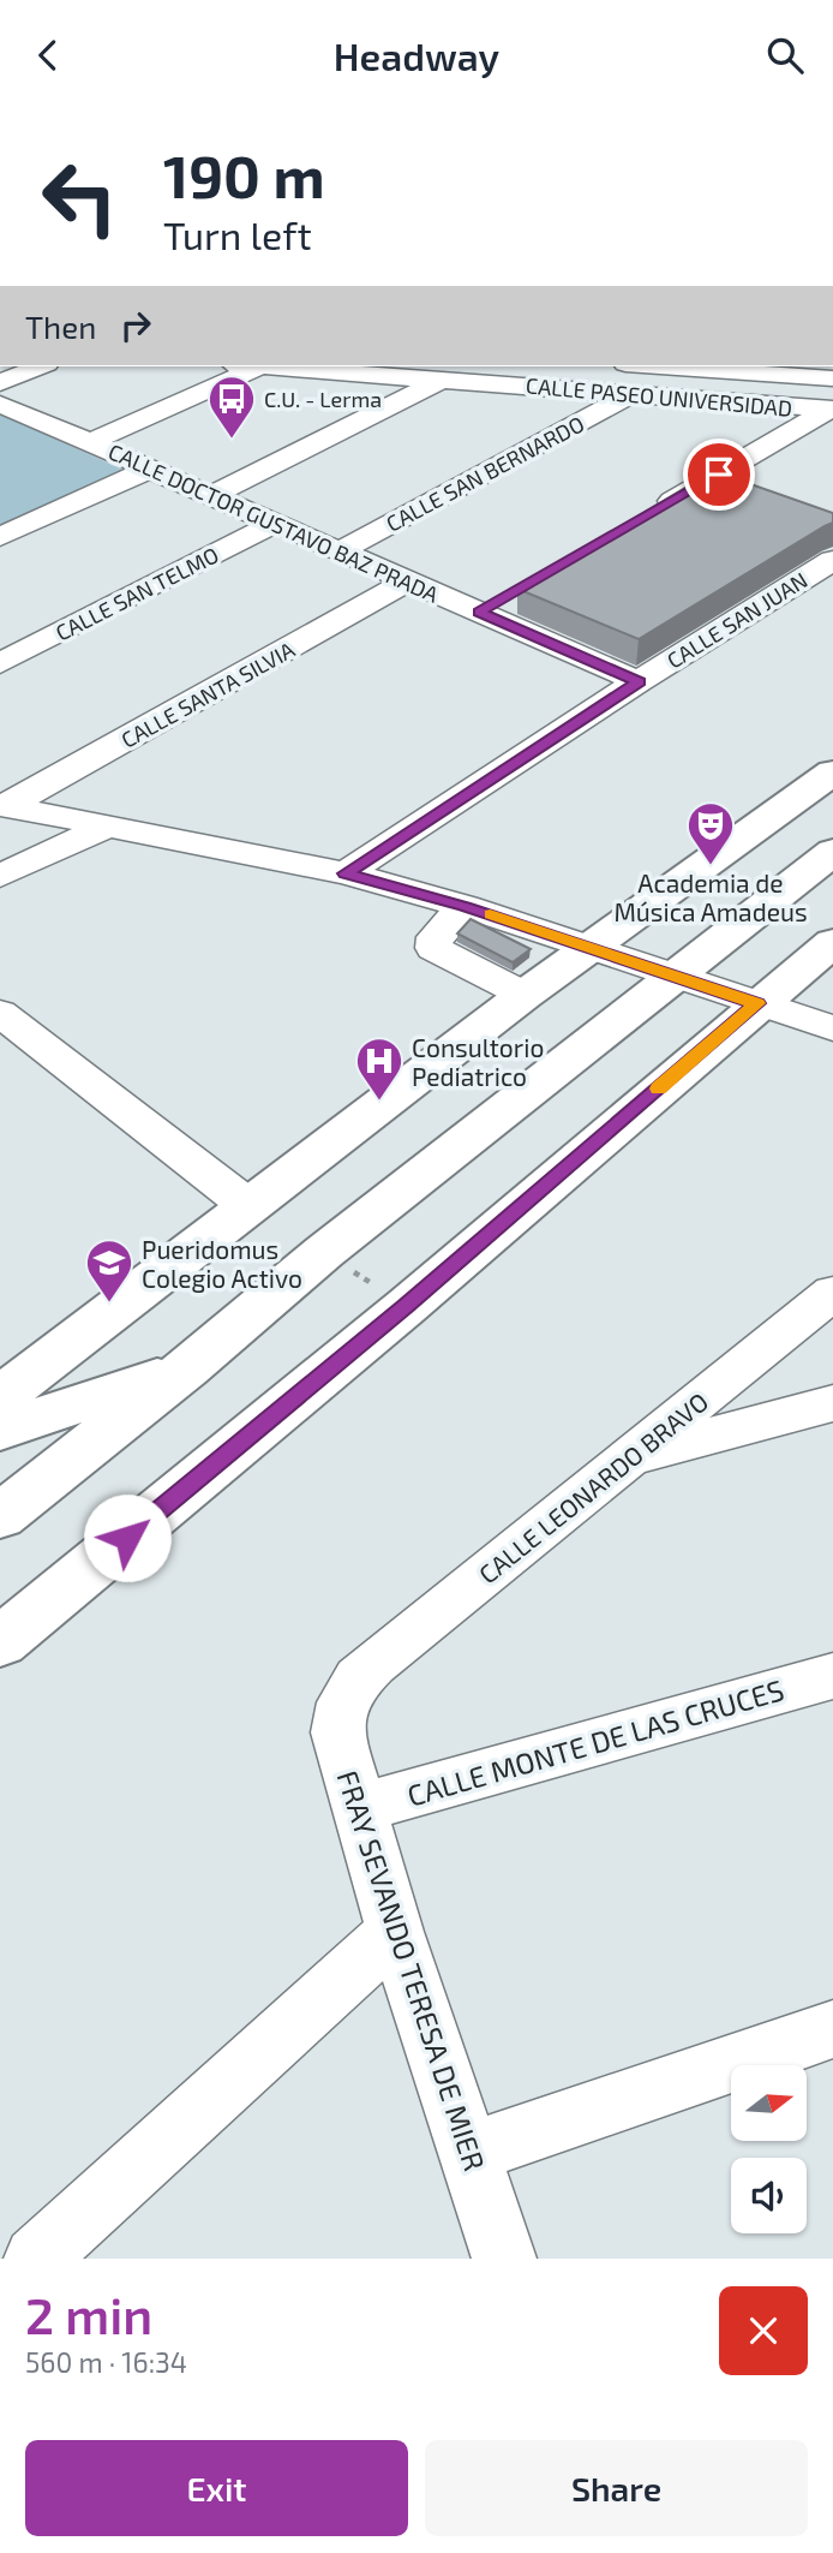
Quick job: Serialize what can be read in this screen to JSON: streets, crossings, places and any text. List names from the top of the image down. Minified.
{"streets":{"street":["CALLE PASEO UNIVERSIDAD","CALLE SAN BERNARDO","CALLE DOCTOR GUSTAVO BAZ PRADA","CALLE SAN TELMO","CALLE SAN JUAN","CALLE SANTA SILVIA","CALLE LEONARDO BRAVO","CALLE MONTE DE LAS CRUCES","FRAY SEVANDO TERESA DE MIER"]},"crossings":[["CALLE PASEO UNIVERSIDAD","CALLE SAN BERNARDO"],["CALLE SAN BERNARDO","CALLE DOCTOR GUSTAVO BAZ PRADA"],["CALLE DOCTOR GUSTAVO BAZ PRADA","CALLE SAN TELMO"],["CALLE DOCTOR GUSTAVO BAZ PRADA","CALLE SAN JUAN"],["CALLE DOCTOR GUSTAVO BAZ PRADA","CALLE SANTA SILVIA"],["CALLE LEONARDO BRAVO","FRAY SEVANDO TERESA DE MIER"],["CALLE MONTE DE LAS CRUCES","FRAY SEVANDO TERESA DE MIER"]],"places":{"bus stop":["C.U. - Lerma"],"theatre":["Academia de Música Amadeus"],"hospital":["Consultorio Pediatrico"],"school or university":["Pueridomus Colegio Activo"]},"north":"right","page":{"header":"Headway","turn":["190 m","Turn left"],"then":"Then","heading":["2 min","560 m · 16:34"],"buttons":["Exit","Share"]}}
